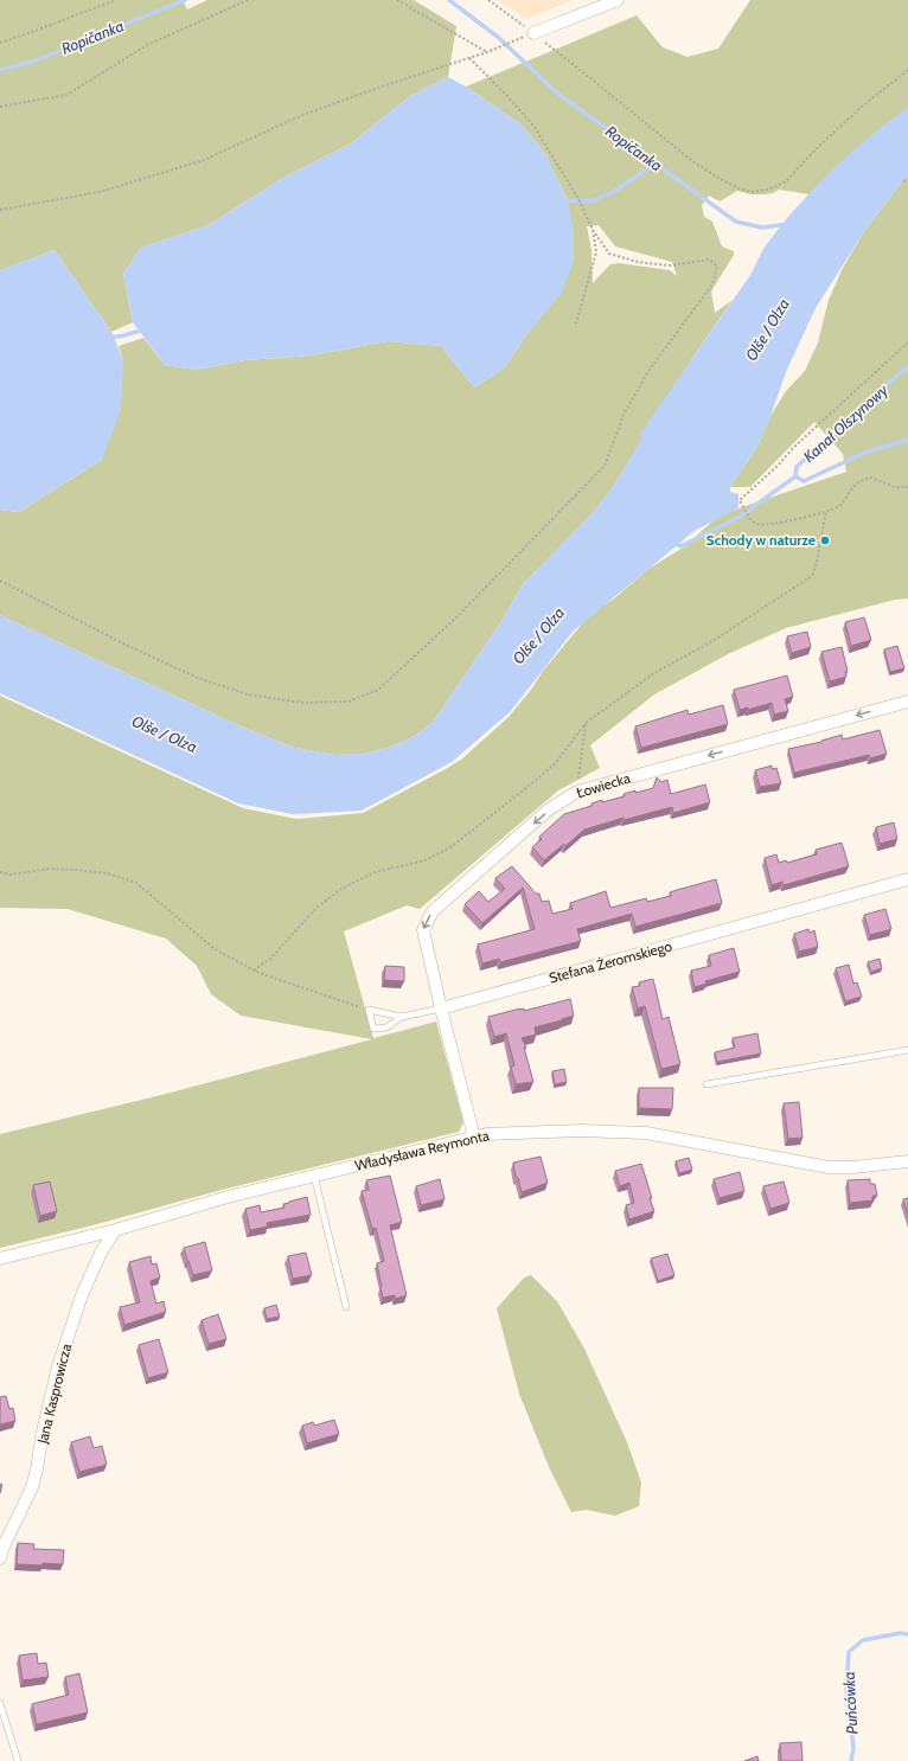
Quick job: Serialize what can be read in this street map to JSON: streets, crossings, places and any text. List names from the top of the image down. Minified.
{"streets":{"street":["Łowiecka","Stefana Żeromskiego","Władysława Reymonta","Jana Kasprowicza"]},"crossings":[["Łowiecka","Stefana Żeromskiego"],["Władysława Reymonta","Jana Kasprowicza"]],"one_way":["Łowiecka"],"water":["Ropičanka","Olše / Olza","Kanał Olszynowy","Puńcówka"],"places":["Schody w naturze"]}
